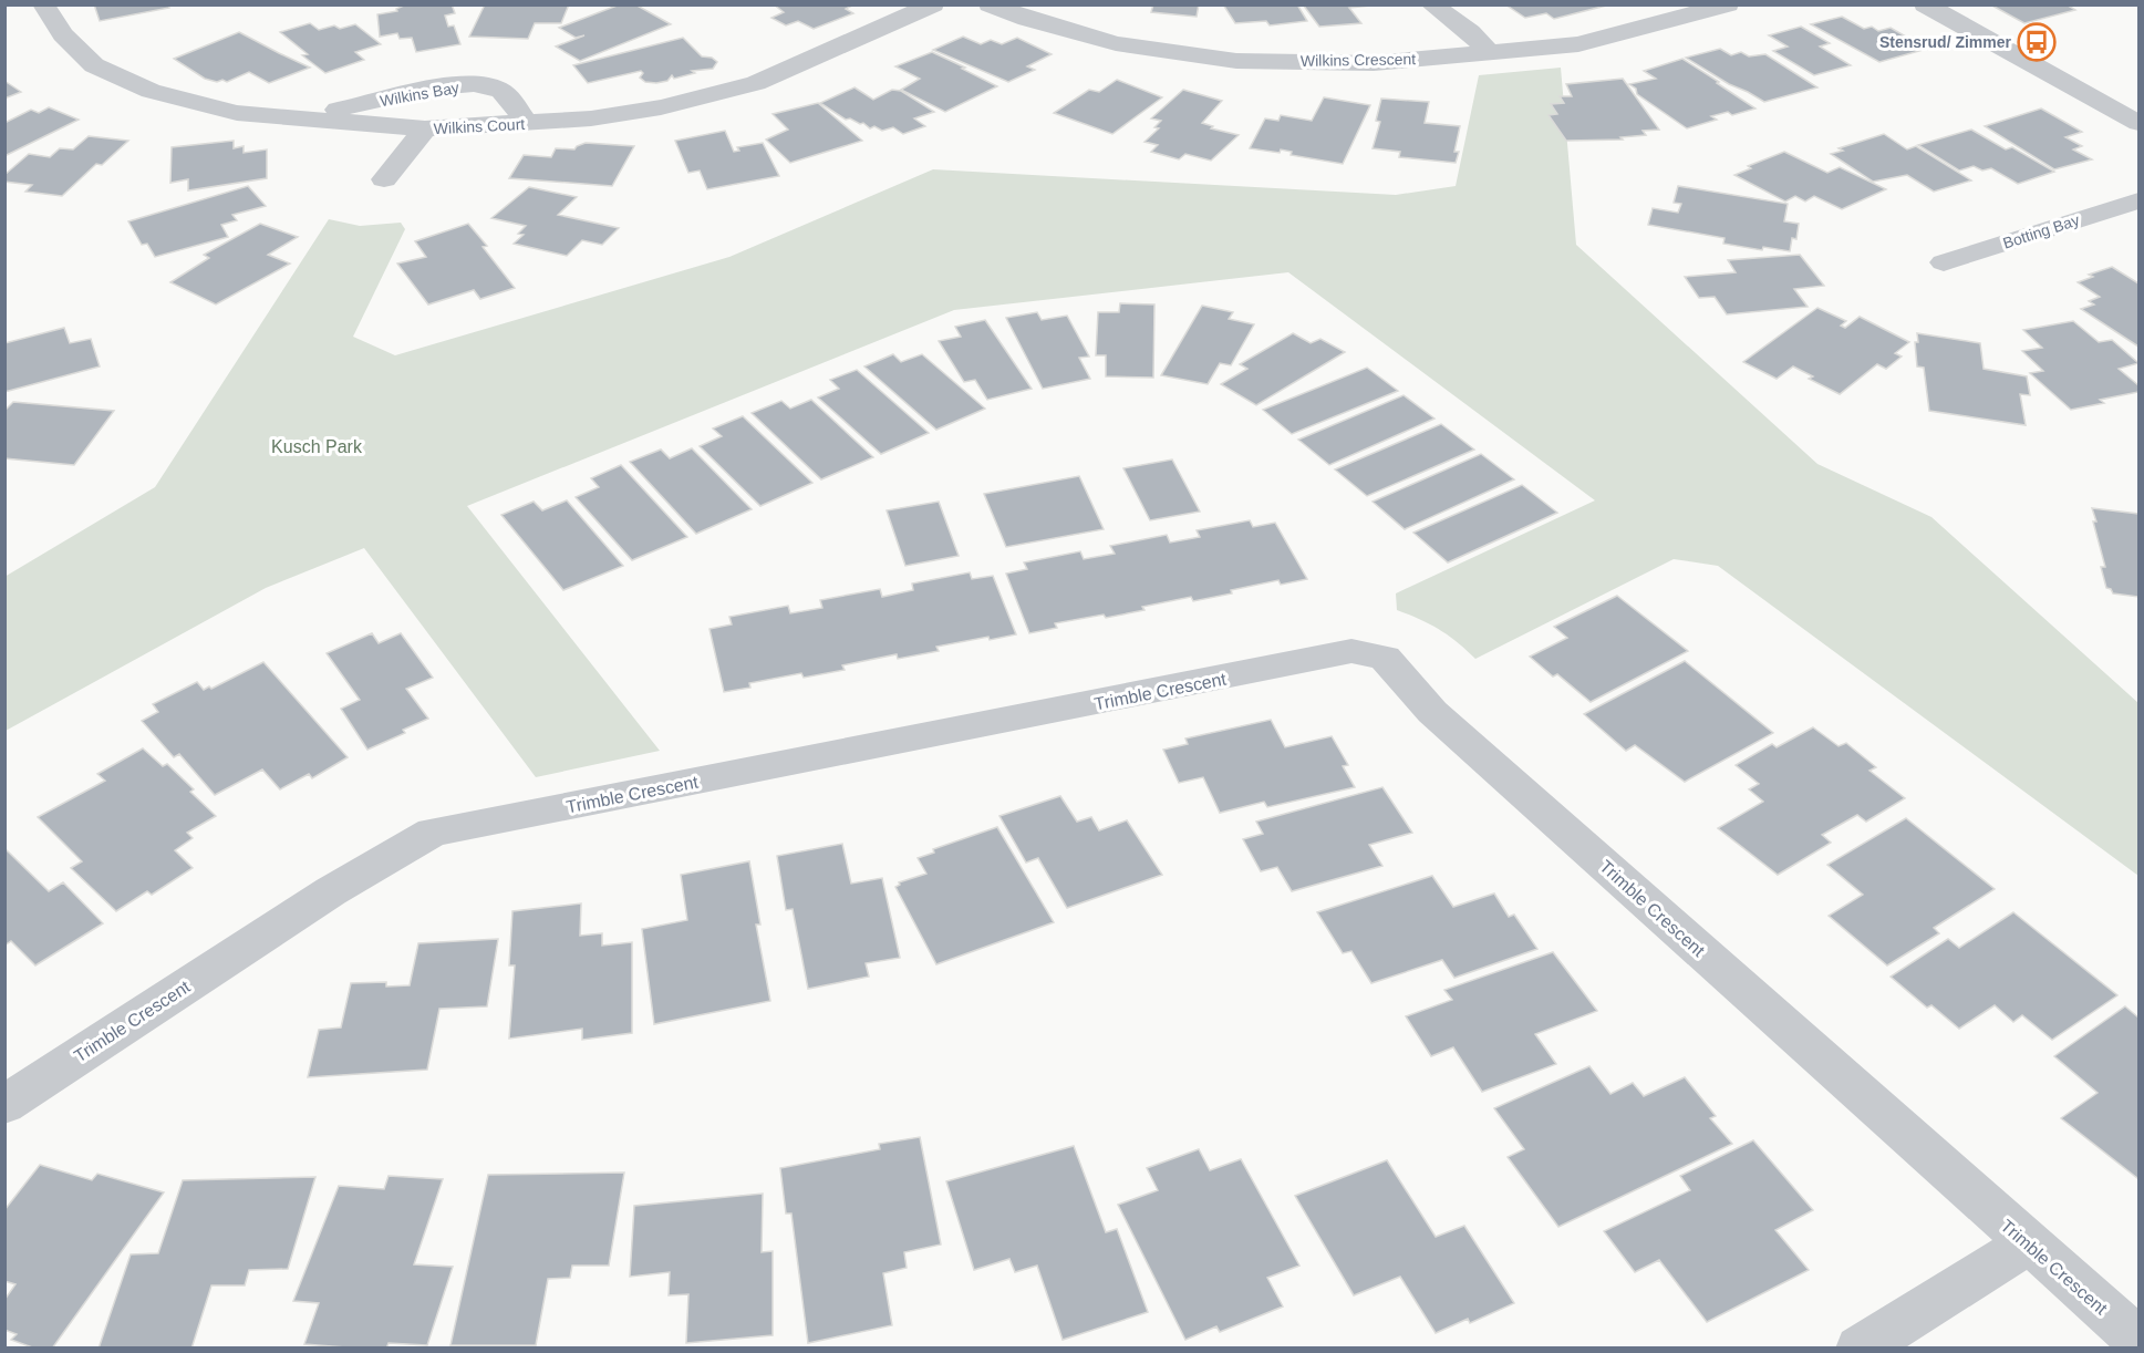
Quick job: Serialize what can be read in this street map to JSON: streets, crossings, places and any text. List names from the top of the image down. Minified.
{"streets":{"street":["Wilkins Crescent","Wilkins Bay","Wilkins Court","Botting Bay","Trimble Crescent"]},"crossings":[["Wilkins Bay","Wilkins Court"]],"parks":["Kusch Park"],"places":{"bus stop":["Stensrud/ Zimmer"]}}
